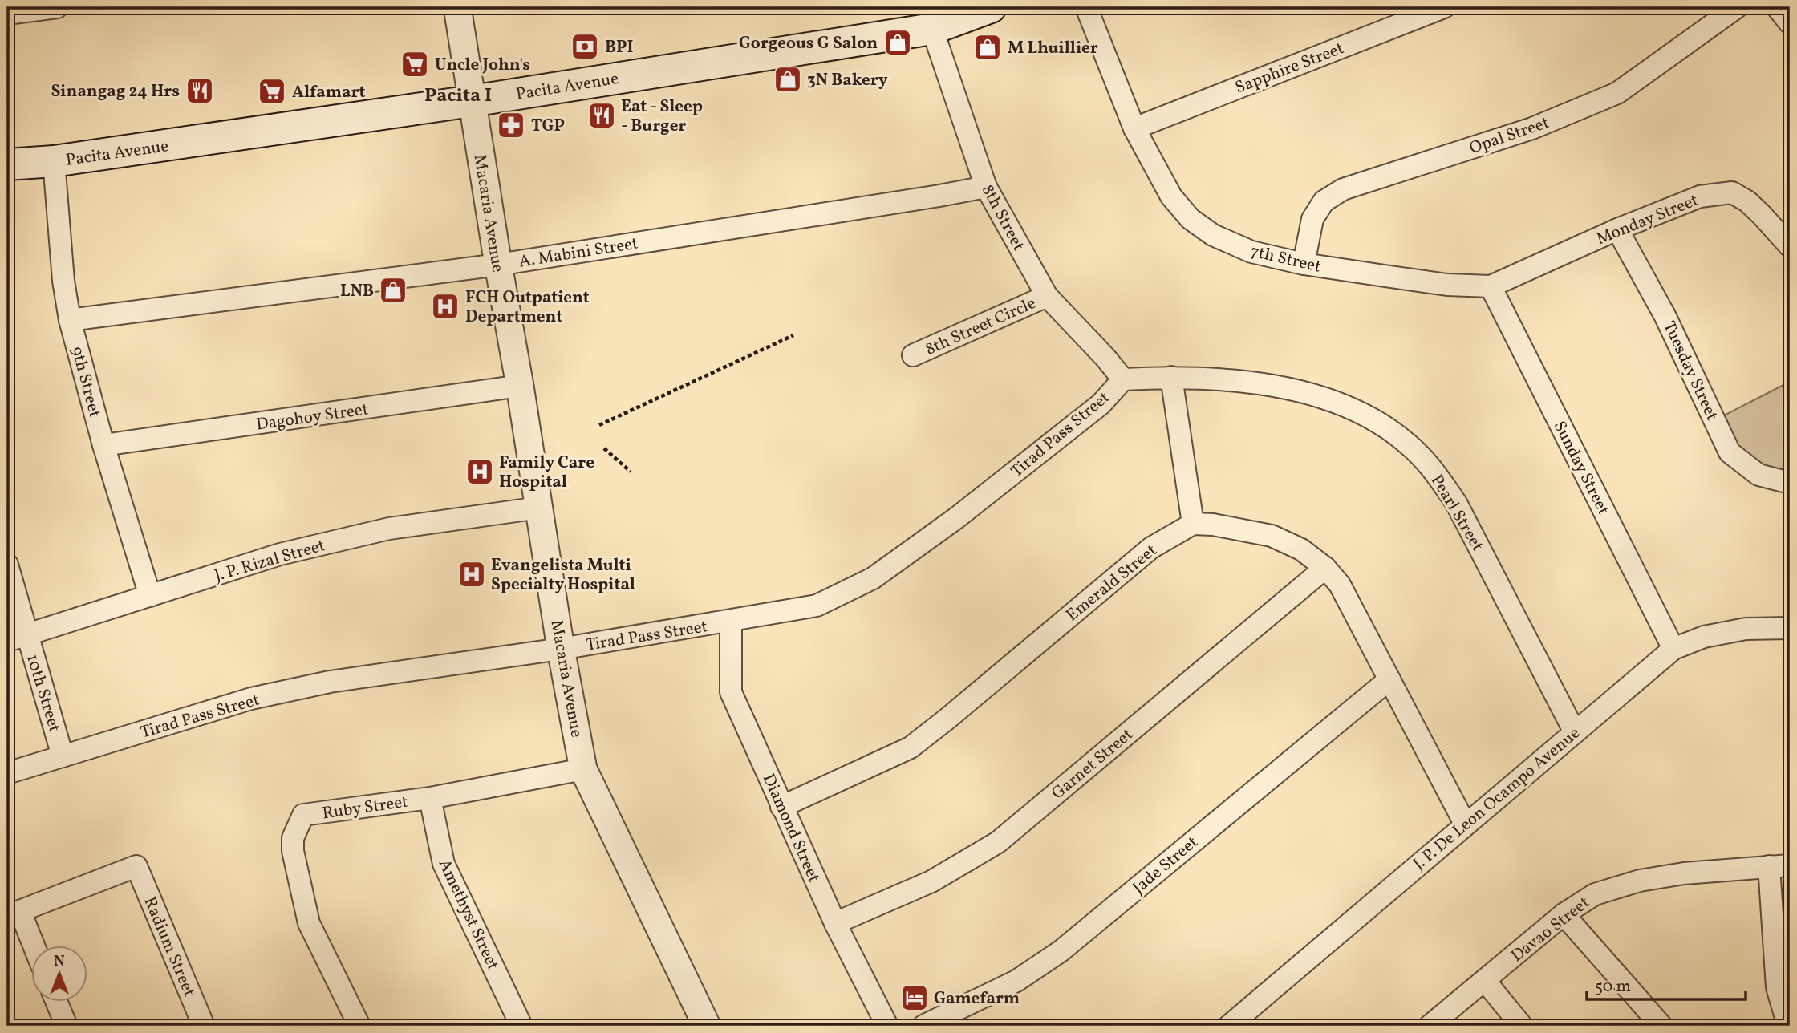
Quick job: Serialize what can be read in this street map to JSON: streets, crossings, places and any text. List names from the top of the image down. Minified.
{"streets":{"main road":["Pacita Avenue"],"street":["Sapphire Street","Opal Street","Macaria Avenue","8th Street","Monday Street","A. Mabini Street","7th Street","8th Street Circle","Tuesday Street","9th Street","Dagohoy Street","Tirad Pass Street","Sunday Street","Pearl Street","J. P. Rizal Street","Emerald Street","10th Street","Garnet Street","J. P. De Leon Ocampo Avenue","Ruby Street","Diamond Street","Jade Street","Amethyst Street","Davao Street","Radium Street"]},"crossings":[["Sapphire Street","7th Street"],["Pacita Avenue","Macaria Avenue"],["Pacita Avenue","8th Street"],["Pacita Avenue","9th Street"],["Opal Street","7th Street"],["Macaria Avenue","A. Mabini Street"],["Macaria Avenue","Dagohoy Street"],["Macaria Avenue","Tirad Pass Street"],["Macaria Avenue","J. P. Rizal Street"],["Macaria Avenue","Ruby Street"],["8th Street","A. Mabini Street"],["8th Street","8th Street Circle"],["8th Street","Tirad Pass Street"],["8th Street","Pearl Street"],["Monday Street","7th Street"],["Monday Street","Tuesday Street"],["Monday Street","Sunday Street"],["A. Mabini Street","9th Street"],["7th Street","Sunday Street"],["9th Street","Dagohoy Street"],["9th Street","J. P. Rizal Street"],["Tirad Pass Street","Pearl Street"],["Tirad Pass Street","10th Street"],["Tirad Pass Street","Diamond Street"],["Sunday Street","J. P. De Leon Ocampo Avenue"],["Pearl Street","J. P. De Leon Ocampo Avenue"],["J. P. Rizal Street","10th Street"],["Emerald Street","Diamond Street"],["Garnet Street","Diamond Street"],["Ruby Street","Amethyst Street"]],"districts":["Pacita I"],"places":{"shop":["Gorgeous G Salon","M Lhuillier","3N Bakery","LNB"],"bank":["BPI"],"supermarket":["Uncle John's","Alfamart"],"restaurant":["Sinangag 24 Hrs","Eat - Sleep - Burger"],"pharmacy":["TGP"],"hospital":["FCH Outpatient Department","Family Care Hospital","Evangelista Multi Specialty Hospital"],"hotel":["Gamefarm"]},"scale_bar":"50 m","north":"top"}
